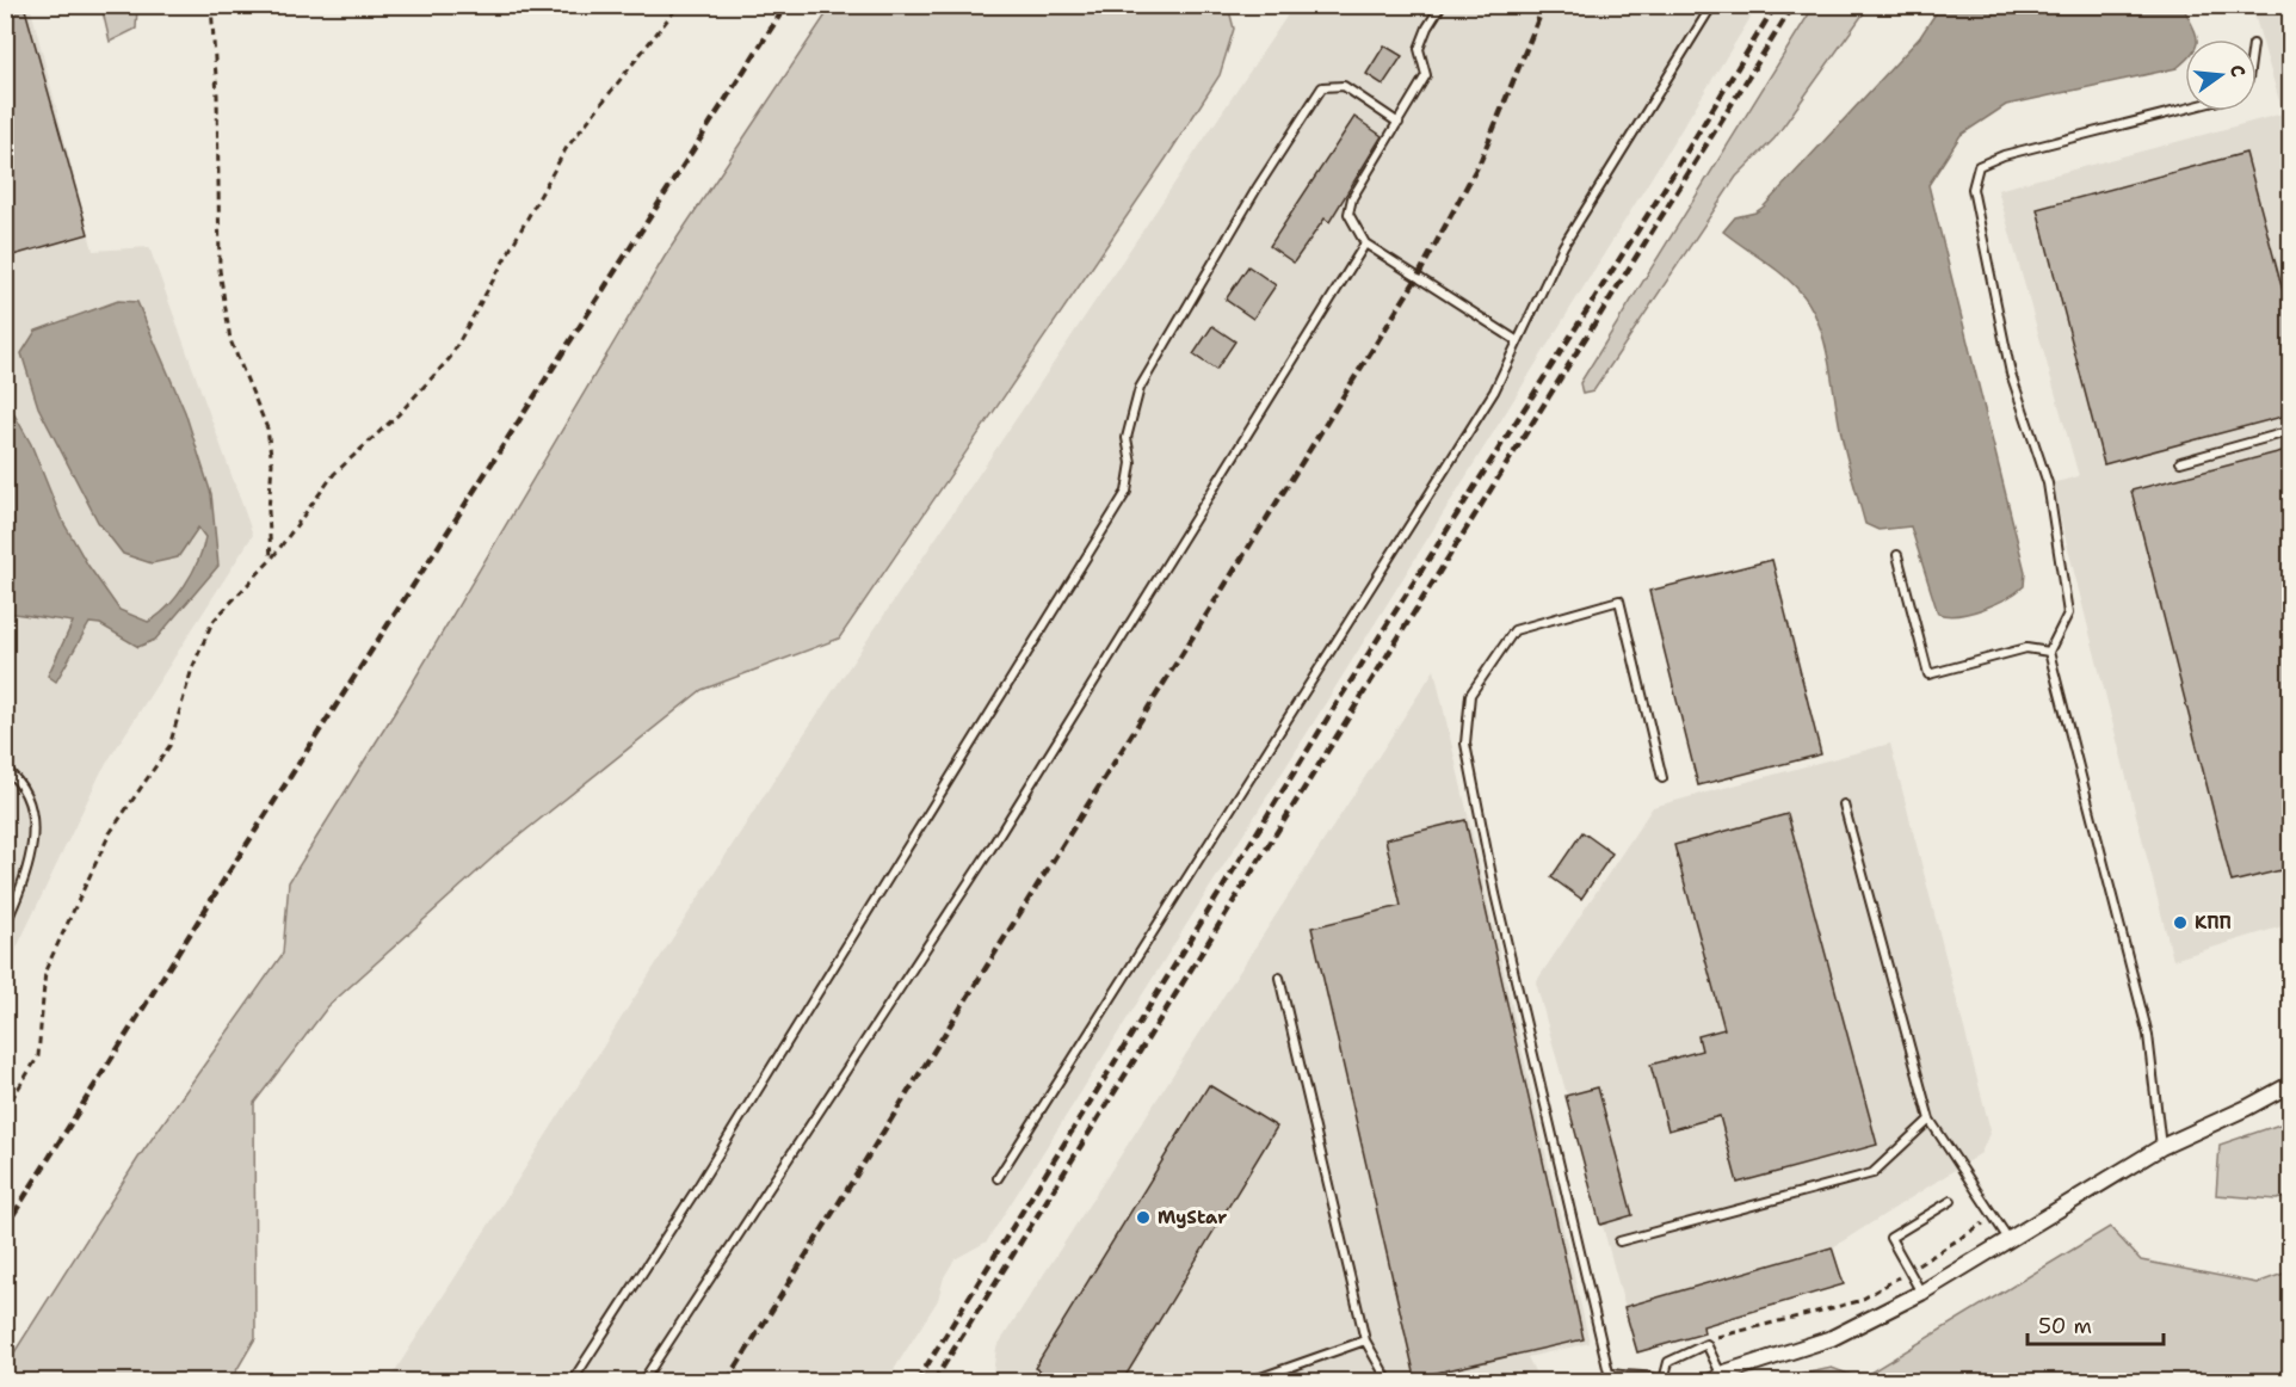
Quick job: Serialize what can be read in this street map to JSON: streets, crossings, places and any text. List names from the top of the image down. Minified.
{"places":["КПП","MyStar"],"scale_bar":"50 m","north":"right"}
